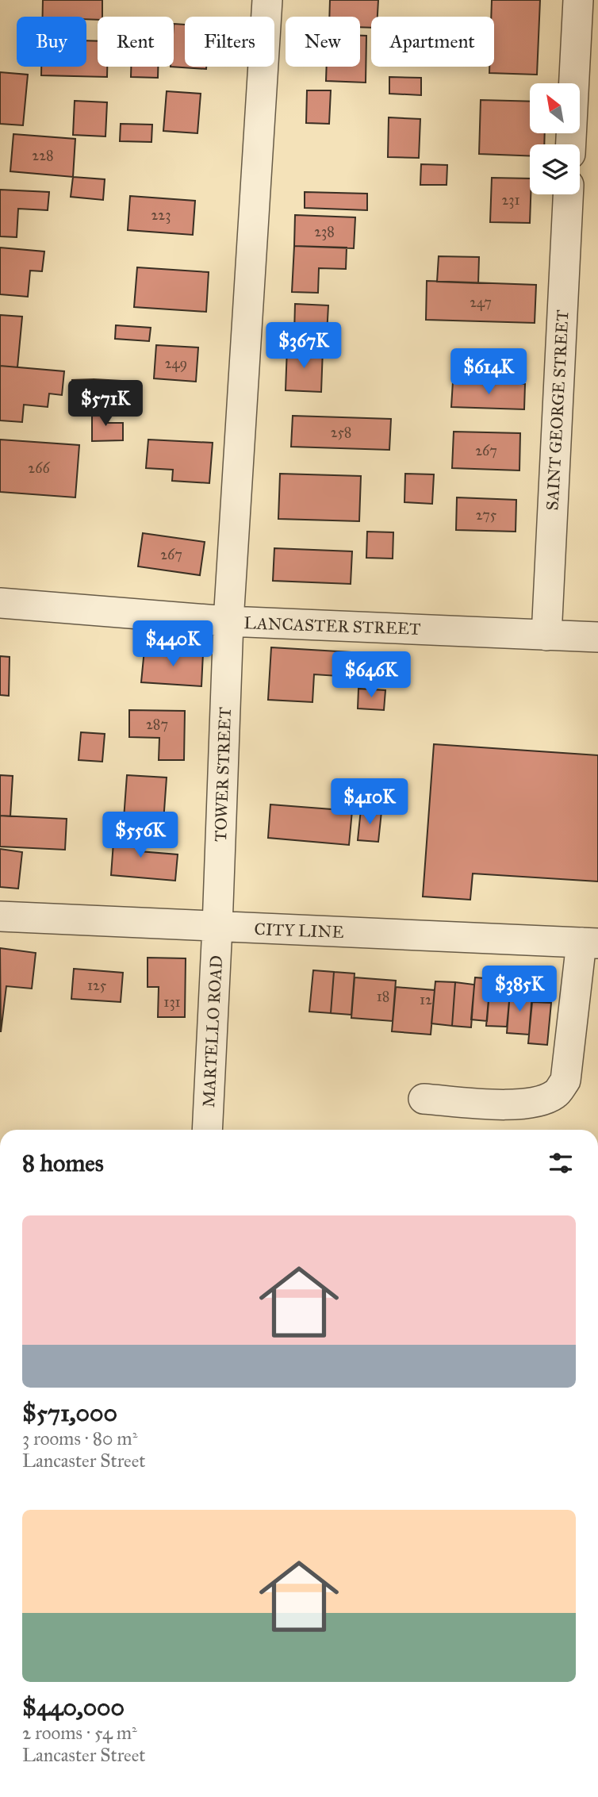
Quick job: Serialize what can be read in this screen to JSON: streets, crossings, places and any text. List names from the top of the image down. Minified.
{"streets":{"street":["SAINT GEORGE STREET","LANCASTER STREET","TOWER STREET","CITY LINE","MARTELLO ROAD"]},"crossings":[["SAINT GEORGE STREET","LANCASTER STREET"],["LANCASTER STREET","TOWER STREET"],["TOWER STREET","CITY LINE"],["TOWER STREET","MARTELLO ROAD"],["CITY LINE","MARTELLO ROAD"]],"house_numbers":["228","231","223","238","247","249","258","267","266","275","267","287","125","18","12","131"],"north":"top left","page":{"chip":["Buy","Rent","Filters","New","Apartment"],"price":["$367K","$614K","$571K","$440K","$646K","$410K","$556K","$385K"],"heading":"8 homes","list":[{"name":"$571,000","note":"3 rooms · 80 m² · Lancaster Street"},{"name":"$440,000","note":"2 rooms · 54 m² · Lancaster Street"}]}}
